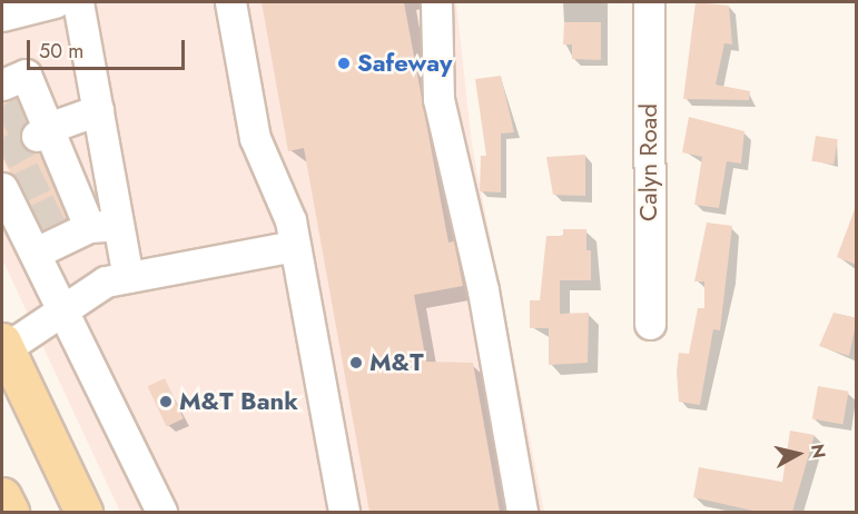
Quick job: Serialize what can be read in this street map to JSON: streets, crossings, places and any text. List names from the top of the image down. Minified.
{"streets":{"street":["Calyn Road"]},"places":["Safeway","M&T","M&T Bank"],"scale_bar":"50 m","north":"right"}
